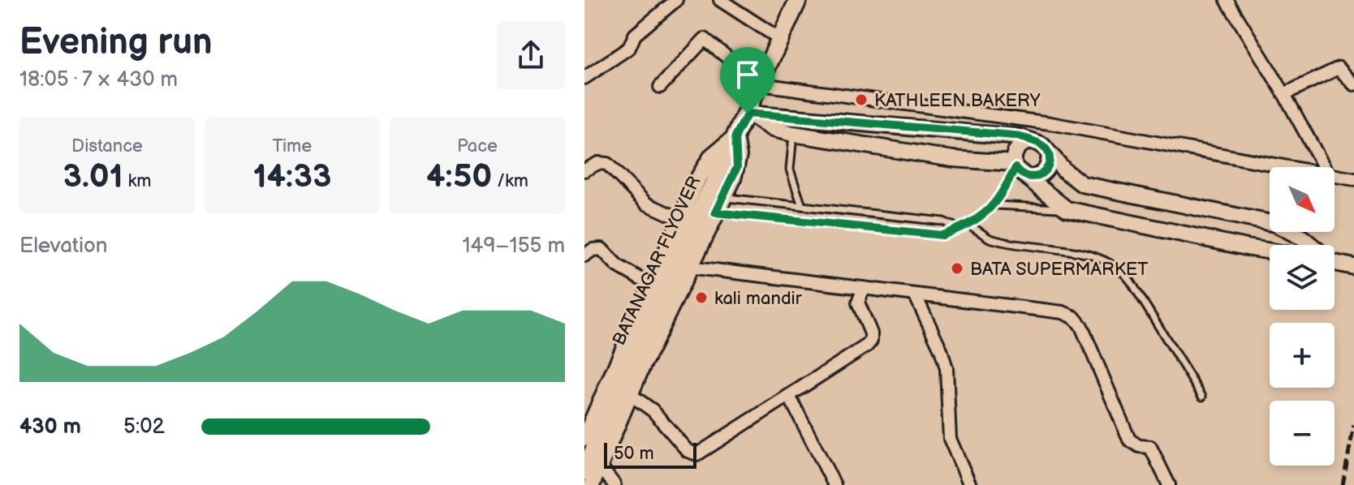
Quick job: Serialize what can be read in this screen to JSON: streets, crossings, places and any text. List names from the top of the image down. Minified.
{"streets":{"main road":["BATANAGAR FLYOVER"]},"places":["KATHLEEN BAKERY","BATA SUPERMARKET","kali mandir"],"scale_bar":"50 m","north":"bottom right","page":{"heading":["Evening run","18:05 · 7 × 430 m"],"stats":[["Distance","3.01 km"],["Time","14:33"],["Pace","4:50 /km"]],"map_buttons":["+","−"],"chart":["Elevation","149–155 m"],"list":[{"name":"430 m","note":"5:02"}],"scale":"50 m"}}
